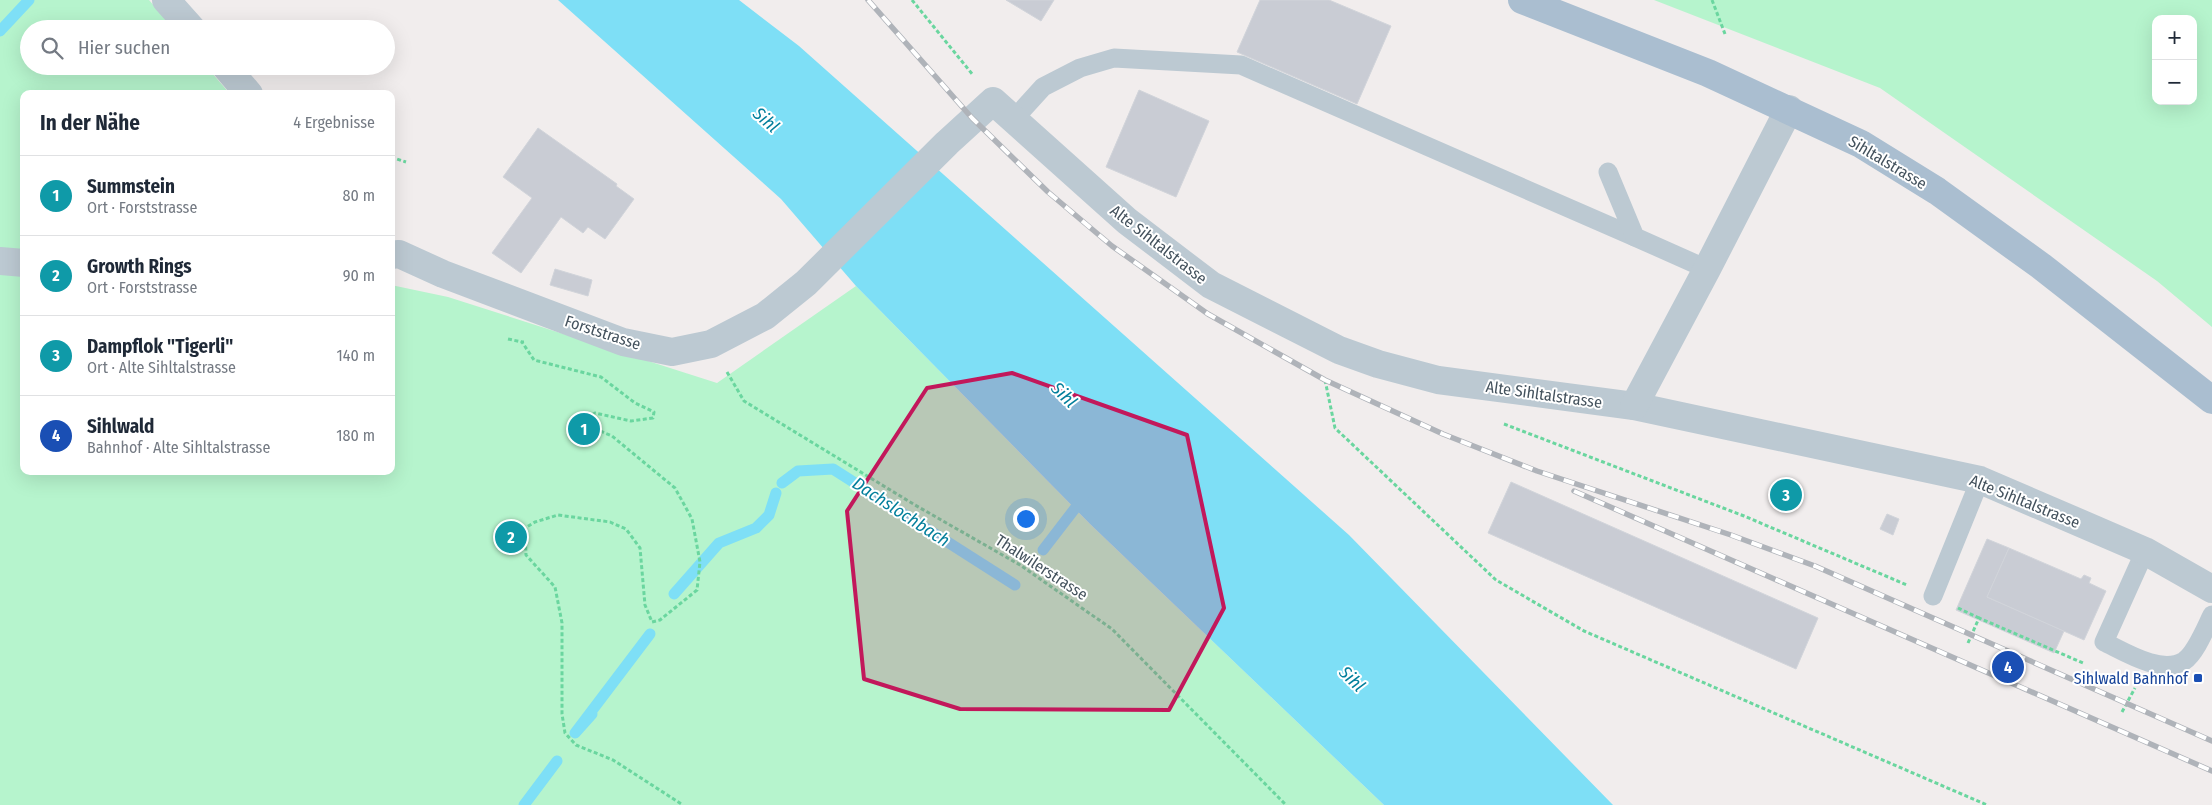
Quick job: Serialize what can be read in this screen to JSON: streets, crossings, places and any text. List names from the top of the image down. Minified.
{"streets":{"main road":["Sihltalstrasse"],"street":["Alte Sihltalstrasse","Forststrasse"],"path":["Thalwilerstrasse"]},"crossings":[["Alte Sihltalstrasse","Forststrasse"]],"water":["Sihl","Dachslochbach"],"places":{"transit":["Sihlwald Bahnhof"]},"page":{"map_buttons":["+","−"],"search":"Hier suchen","heading":["In der Nähe","4 Ergebnisse"],"list":[{"mark":"1","name":"Summstein","note":"Ort · Forststrasse","value":"80 m"},{"mark":"2","name":"Growth Rings","note":"Ort · Forststrasse","value":"90 m"},{"mark":"3","name":"Dampflok \"Tigerli\"","note":"Ort · Alte Sihltalstrasse","value":"140 m"},{"mark":"4","name":"Sihlwald","note":"Bahnhof · Alte Sihltalstrasse","value":"180 m"}],"pins":["1","3","2","4"]}}
